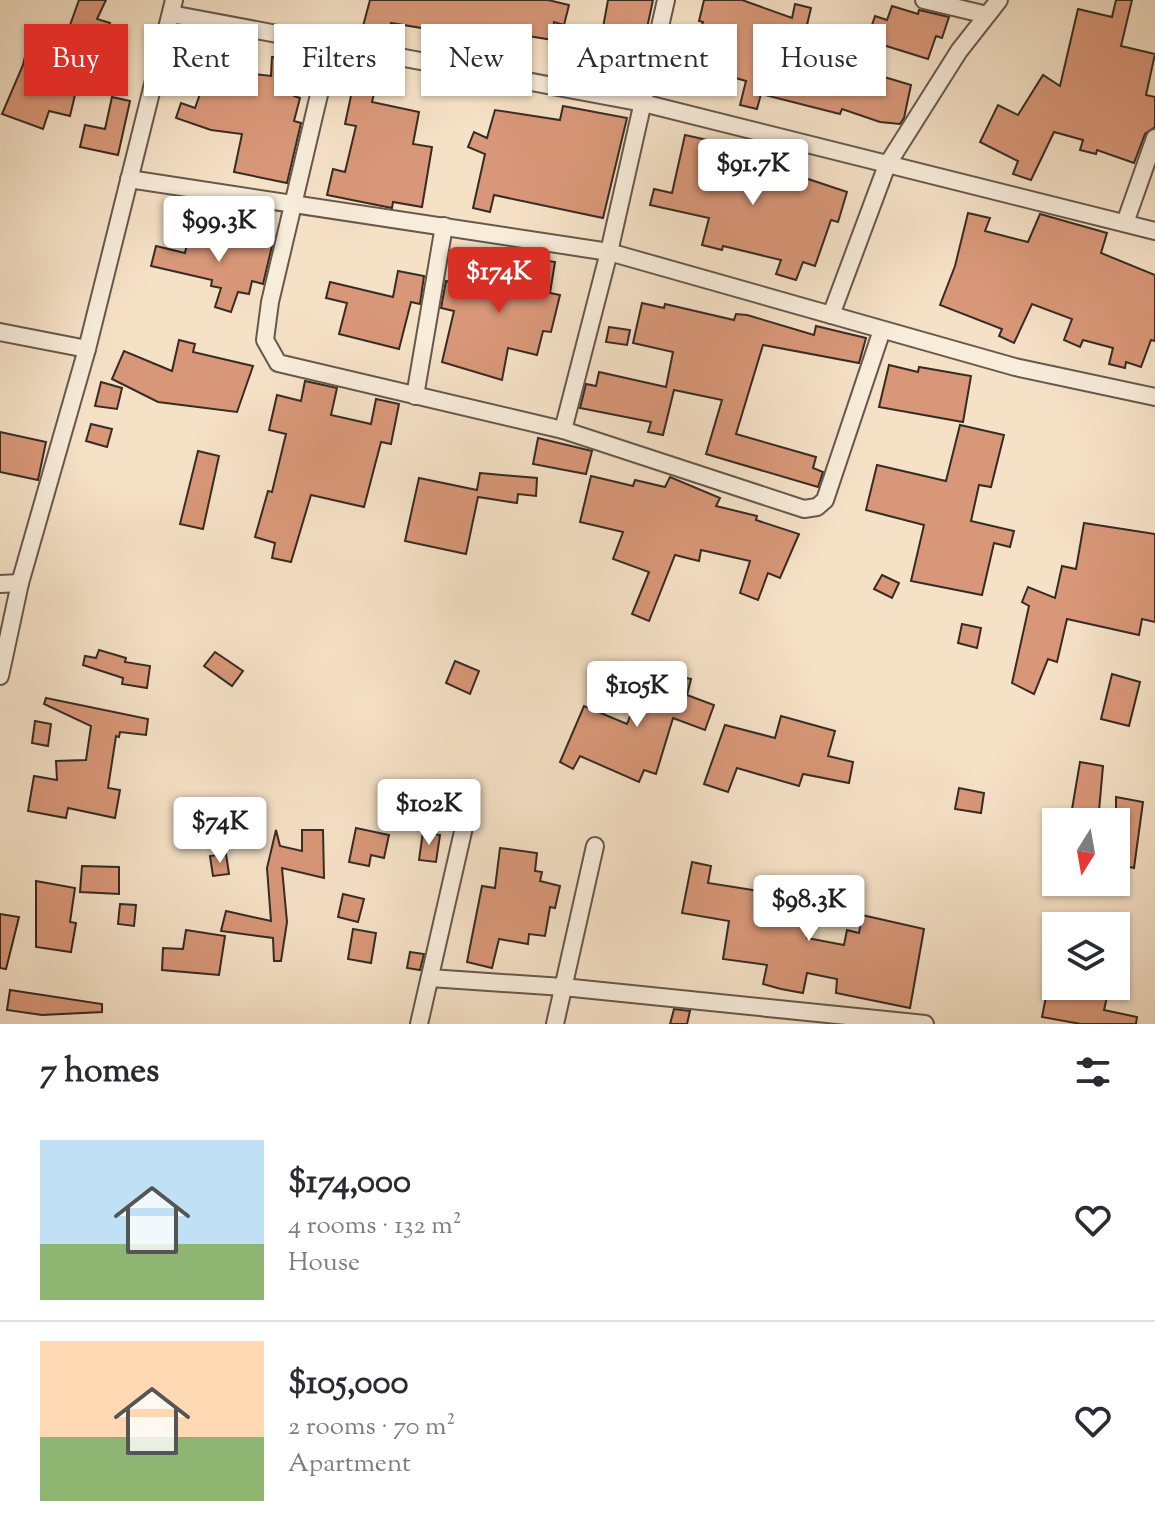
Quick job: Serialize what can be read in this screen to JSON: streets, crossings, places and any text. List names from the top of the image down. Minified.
{"north":"bottom","page":{"chip":["Buy","Rent","Filters","New","Apartment","House"],"price":["$91.7K","$99.3K","$174K","$105K","$102K","$74K","$98.3K"],"heading":"7 homes","list":[{"name":"$174,000","note":"4 rooms · 132 m² · House"},{"name":"$105,000","note":"2 rooms · 70 m² · Apartment"}]}}
